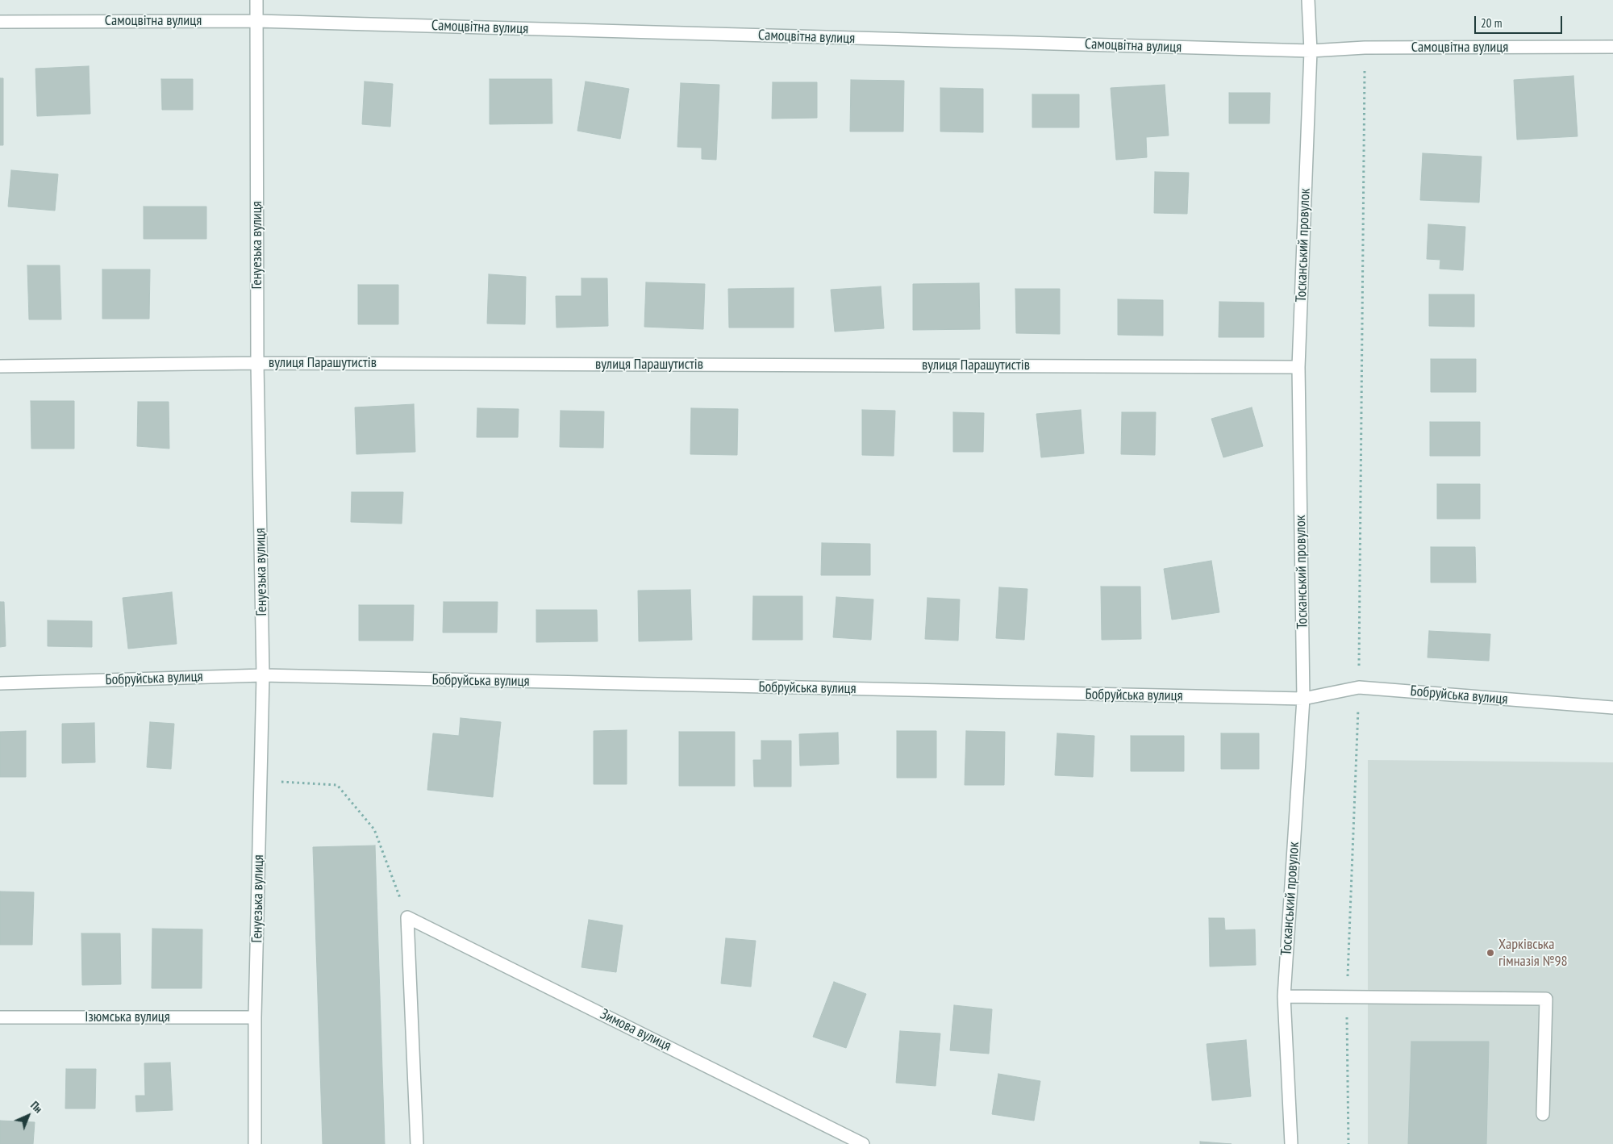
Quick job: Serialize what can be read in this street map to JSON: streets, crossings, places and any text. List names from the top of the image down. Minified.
{"streets":{"street":["Самоцвітна вулиця","Генуезька вулиця","Тосканський провулок","вулиця Парашутистів","Бобруйська вулиця","Ізюмська вулиця","Зимова вулиця"]},"crossings":[["Самоцвітна вулиця","Генуезька вулиця"],["Самоцвітна вулиця","Тосканський провулок"],["Генуезька вулиця","вулиця Парашутистів"],["Генуезька вулиця","Бобруйська вулиця"],["Генуезька вулиця","Ізюмська вулиця"],["Тосканський провулок","вулиця Парашутистів"],["Тосканський провулок","Бобруйська вулиця"]],"places":["Харківська гімназія №98"],"scale_bar":"20 m","north":"top right"}
